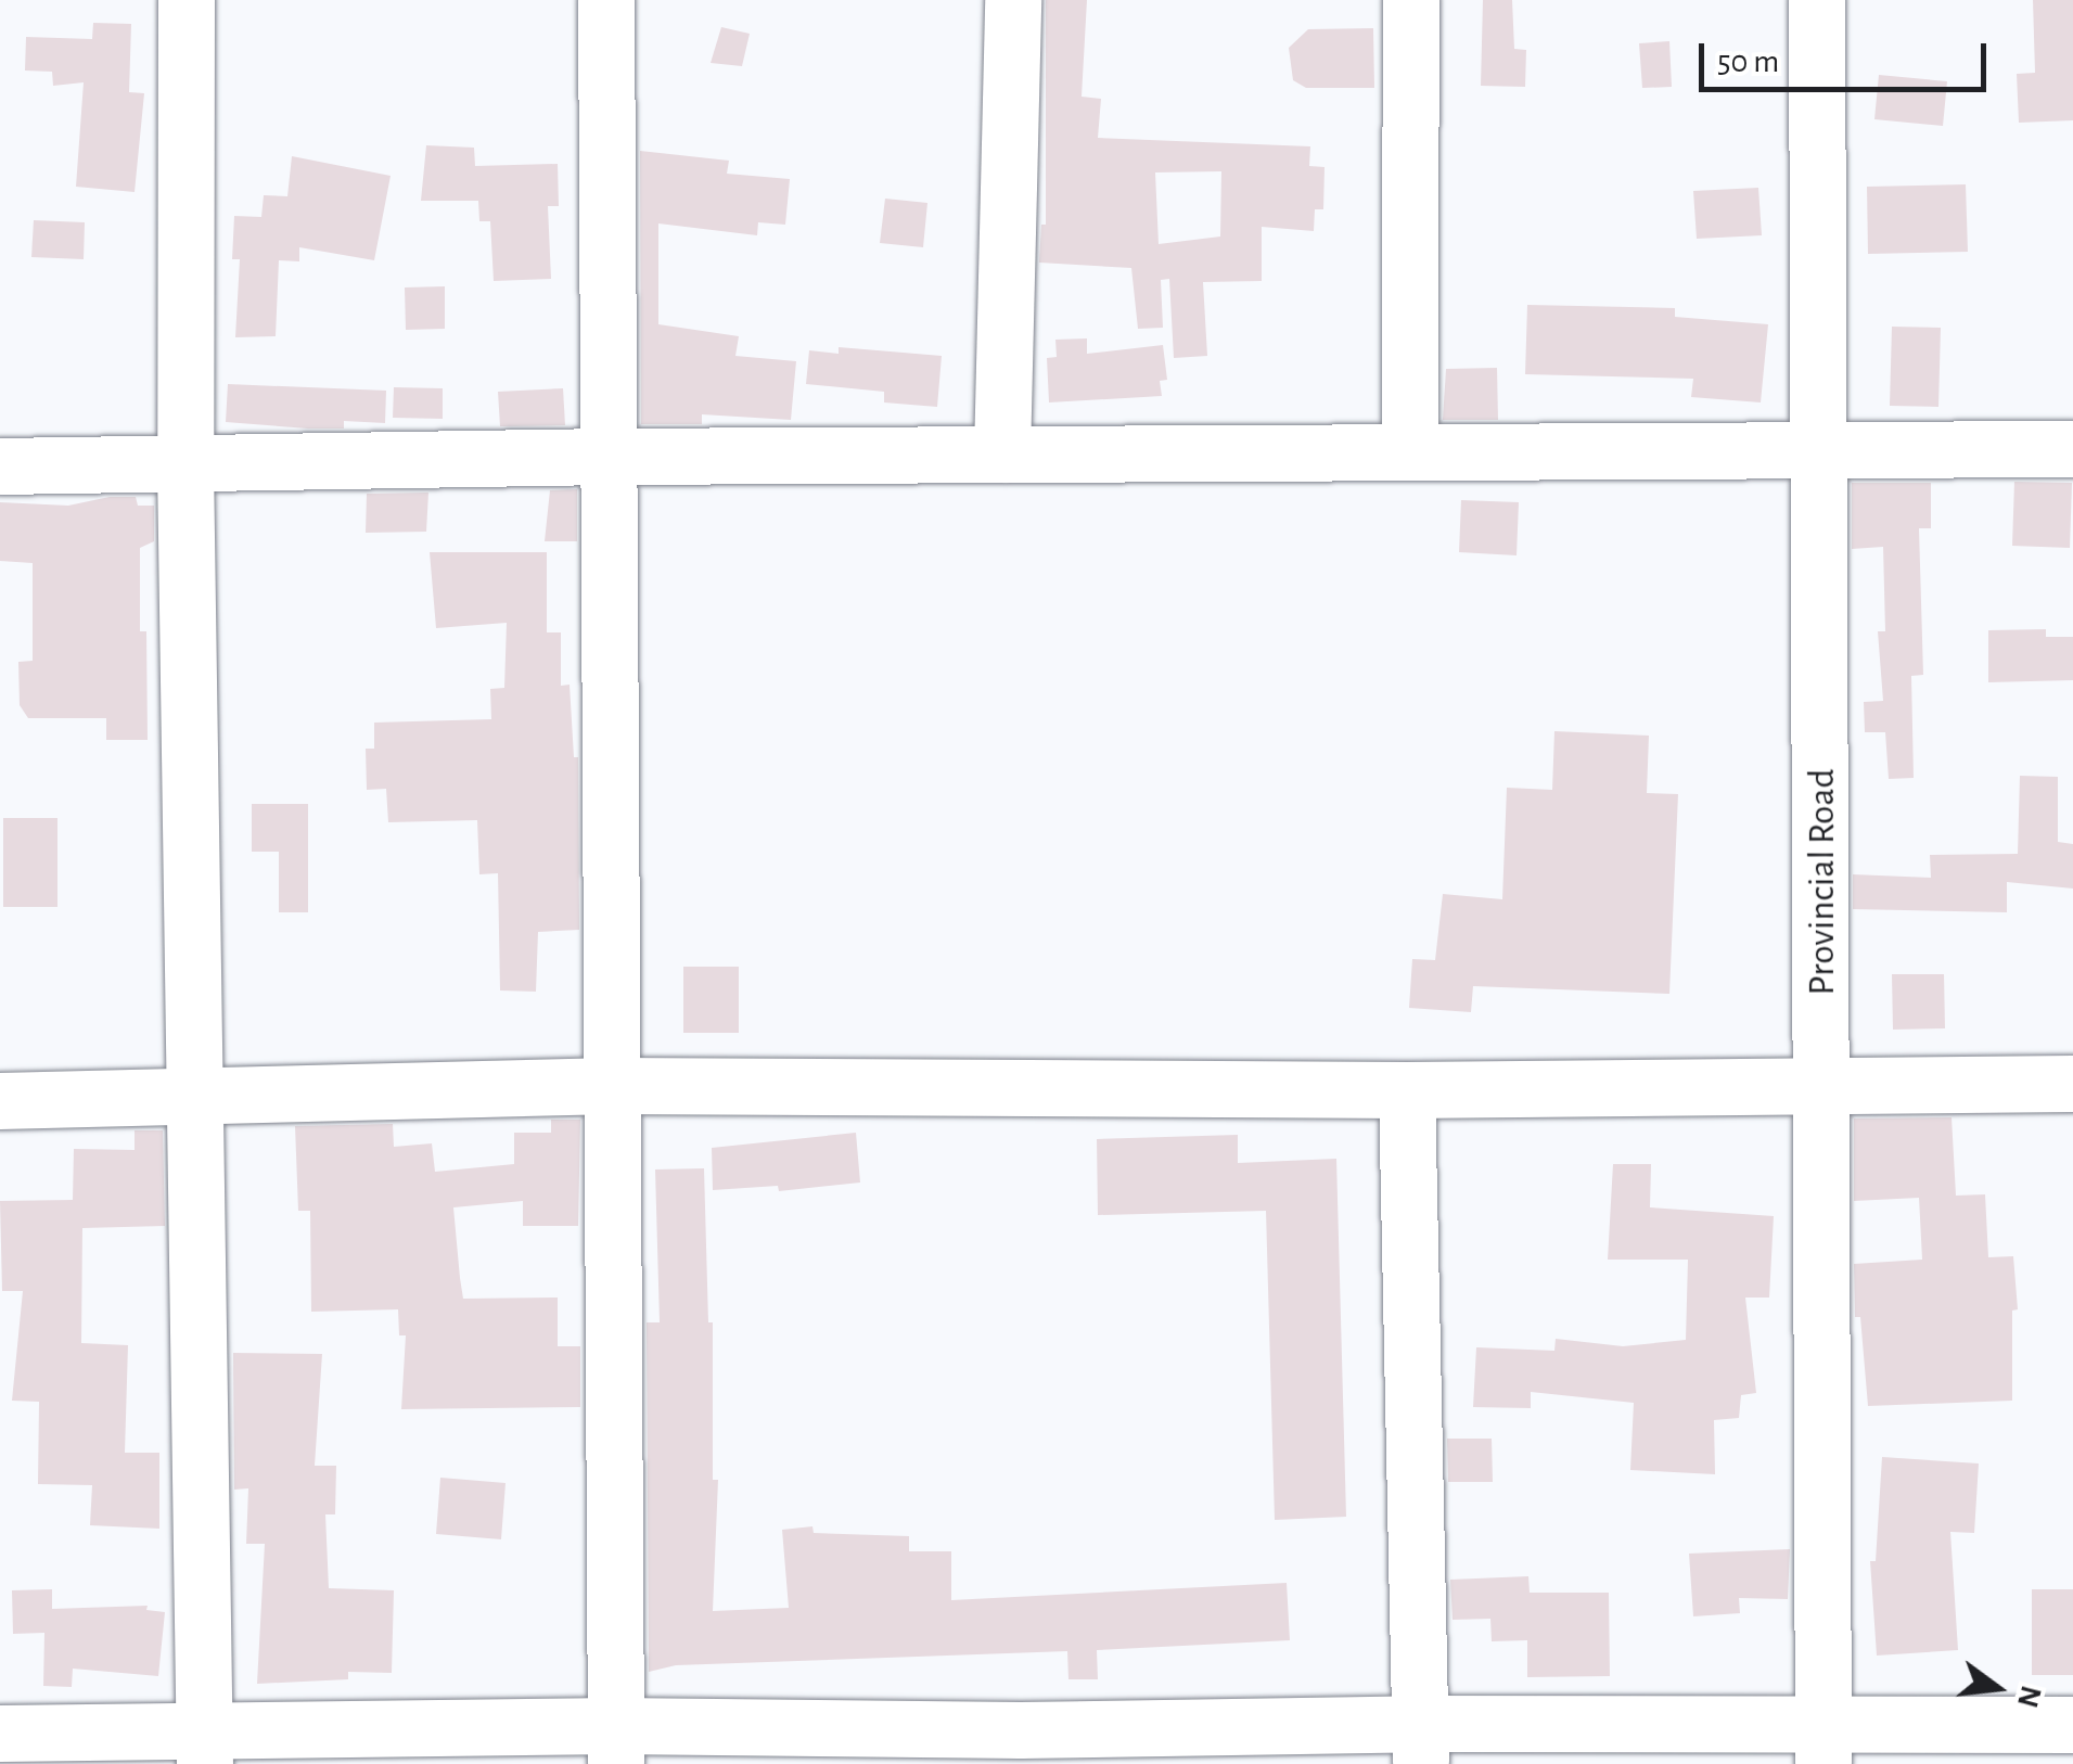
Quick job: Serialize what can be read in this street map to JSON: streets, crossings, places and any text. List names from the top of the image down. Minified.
{"streets":{"street":["Provincial Road"]},"scale_bar":"50 m","north":"right"}
